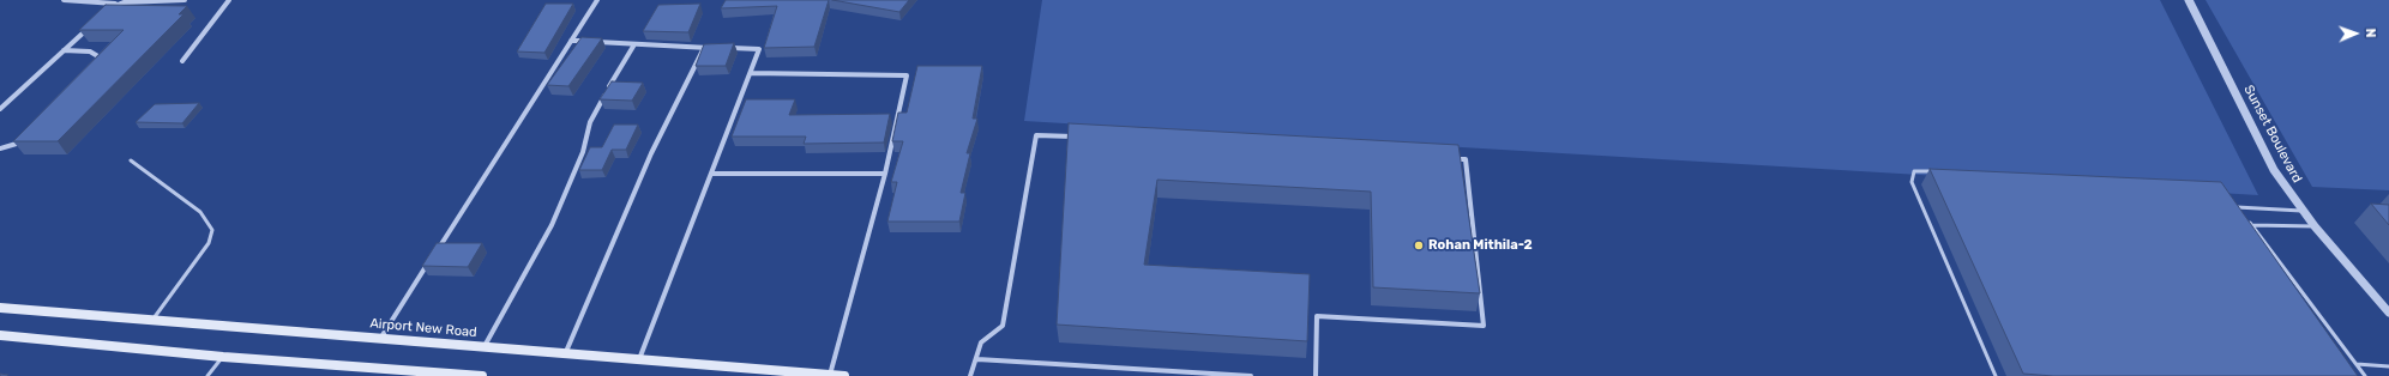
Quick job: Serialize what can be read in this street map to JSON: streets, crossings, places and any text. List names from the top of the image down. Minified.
{"streets":{"main road":["Airport New Road"],"street":["Sunset Boulevard"]},"places":["Rohan Mithila-2"],"north":"right"}
